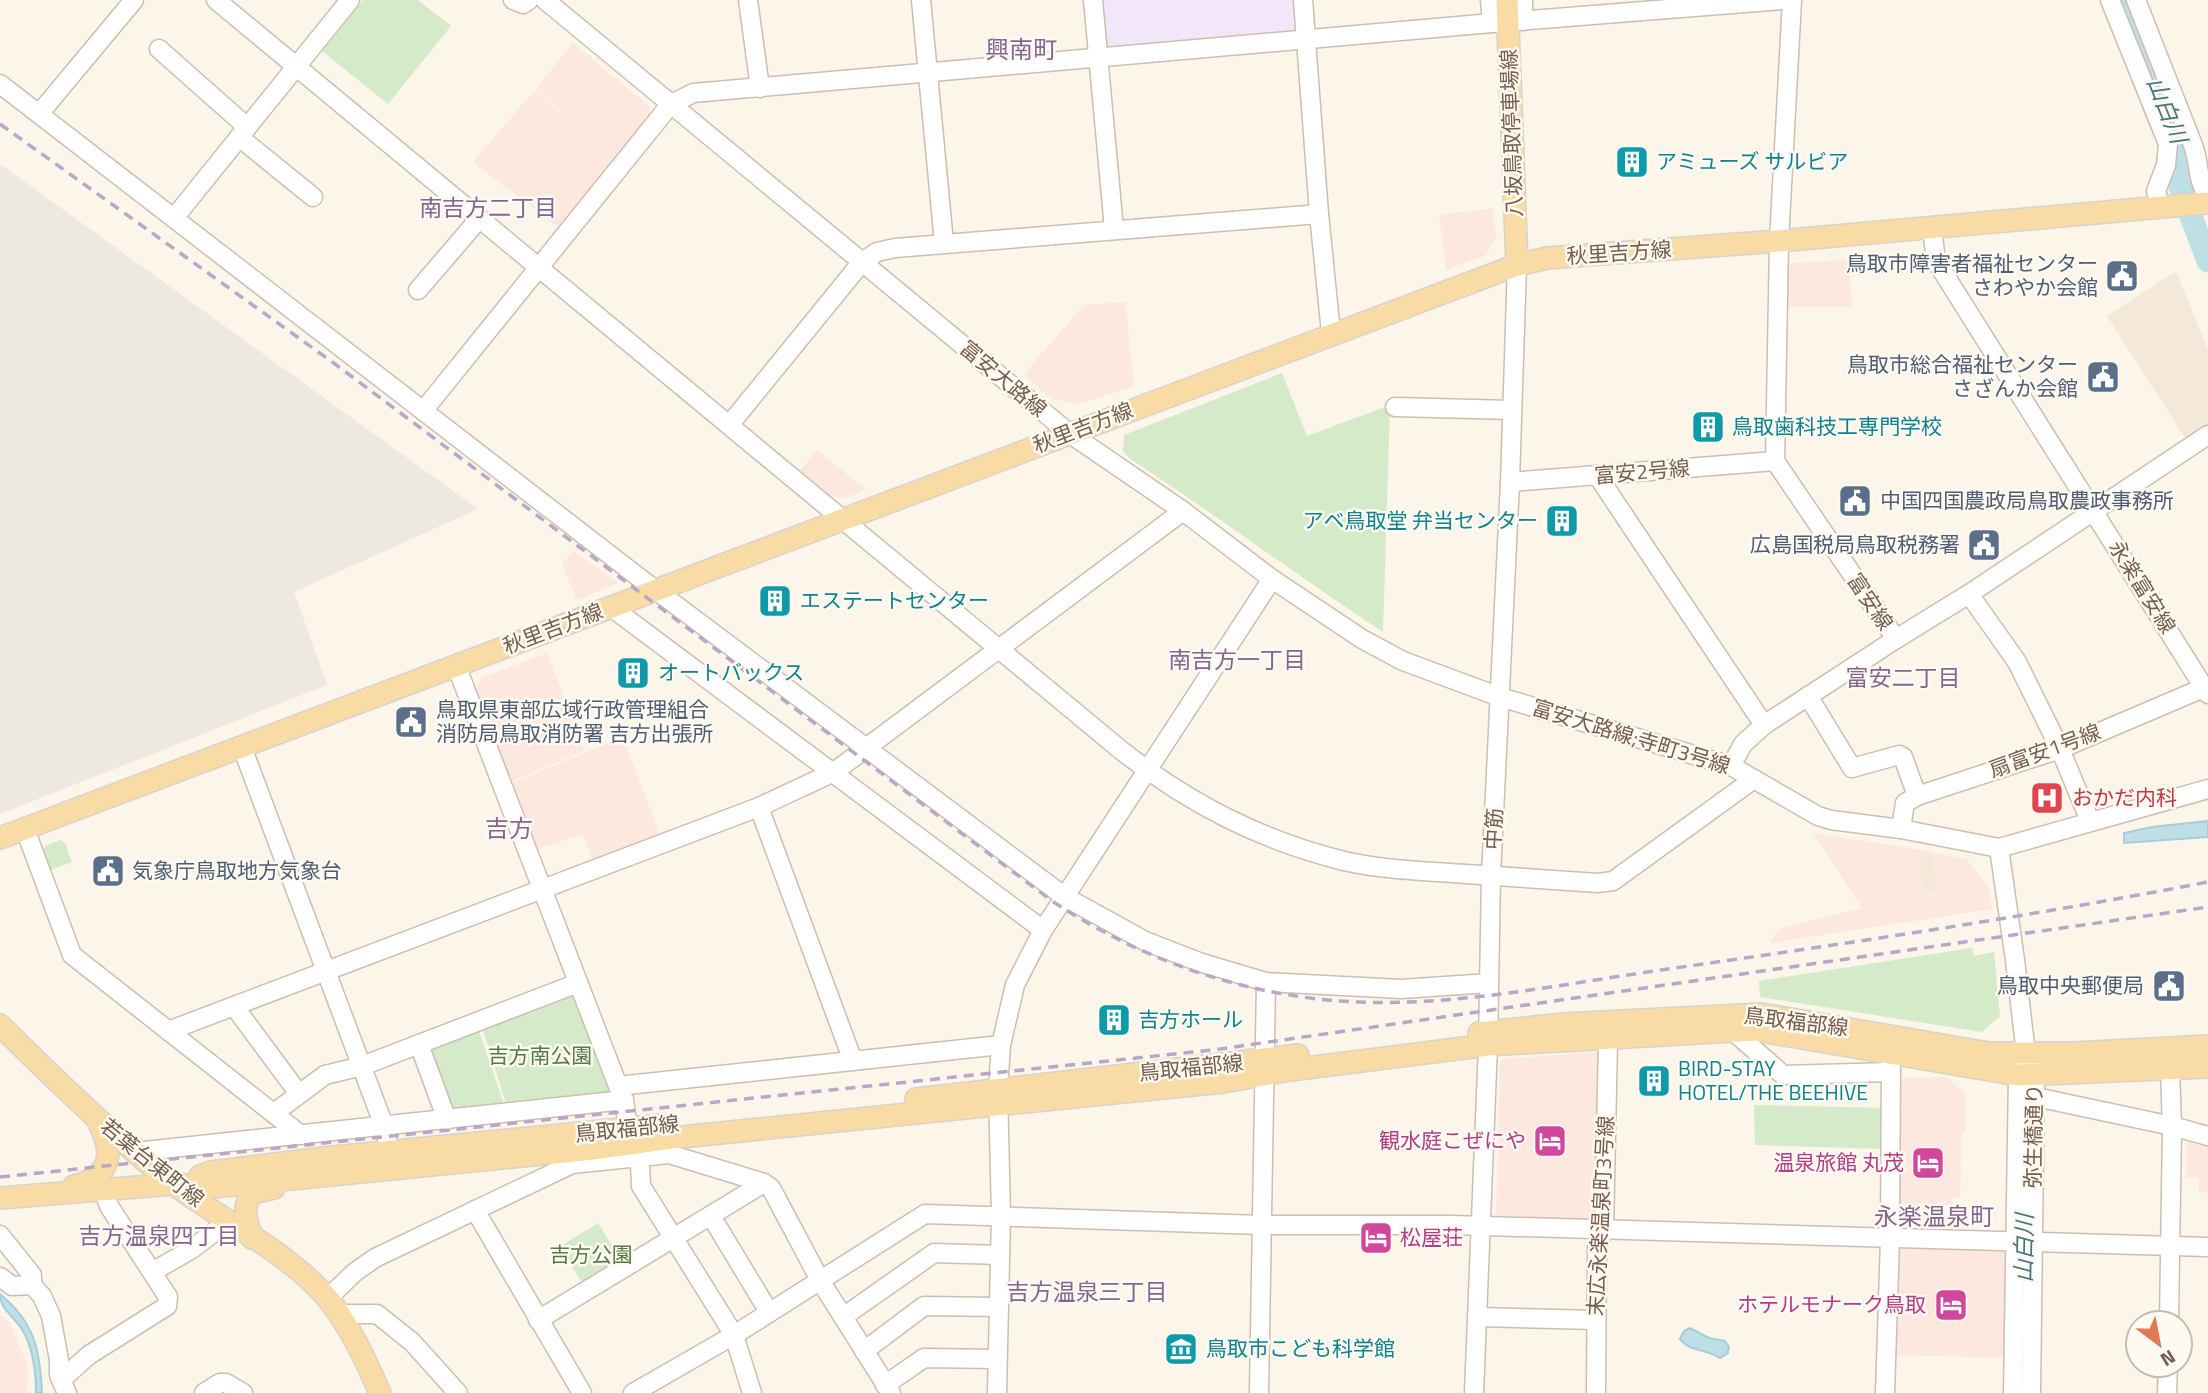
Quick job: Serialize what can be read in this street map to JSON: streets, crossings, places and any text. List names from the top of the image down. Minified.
{"streets":{"main road":["八坂鳥取停車場線","秋里吉方線","鳥取福部線","若葉台東町線"],"street":["富安大路線","富安2号線","永楽富安線","富安線","富安大路線;寺町3号線","扇富安1号線","中筋","弥生橋通り","末広永楽温泉町3号線"]},"crossings":[["八坂鳥取停車場線","秋里吉方線"],["八坂鳥取停車場線","中筋"],["秋里吉方線","富安大路線"],["秋里吉方線","永楽富安線"],["秋里吉方線","中筋"],["富安大路線","富安大路線;寺町3号線"],["富安大路線","中筋"],["富安2号線","富安線"],["富安2号線","中筋"],["永楽富安線","富安線"],["永楽富安線","扇富安1号線"],["富安大路線;寺町3号線","中筋"],["中筋","鳥取福部線"],["鳥取福部線","弥生橋通り"],["鳥取福部線","若葉台東町線"],["鳥取福部線","末広永楽温泉町3号線"]],"districts":["興南町","南吉方二丁目","南吉方一丁目","富安二丁目","吉方","永楽温泉町","吉方温泉四丁目","吉方温泉三丁目"],"water":["山白川"],"parks":["吉方南公園","吉方公園"],"places":{"building":["アミューズ サルビア","鳥取歯科技工専門学校","アベ鳥取堂 弁当センター","エステートセンター","オートバックス","吉方ホール","BIRD-STAY HOTEL/THE BEEHIVE"],"public building":["鳥取市障害者福祉センター さわやか会館","鳥取市総合福祉センター さざんか会館","中国四国農政局鳥取農政事務所","広島国税局鳥取税務署","鳥取県東部広域行政管理組合 消防局鳥取消防署 吉方出張所","気象庁鳥取地方気象台","鳥取中央郵便局"],"hospital":["おかだ内科"],"hotel":["観水庭こぜにや","温泉旅館 丸茂","松屋荘","ホテルモナーク鳥取"],"museum":["鳥取市こども科学館"]},"north":"bottom right"}
